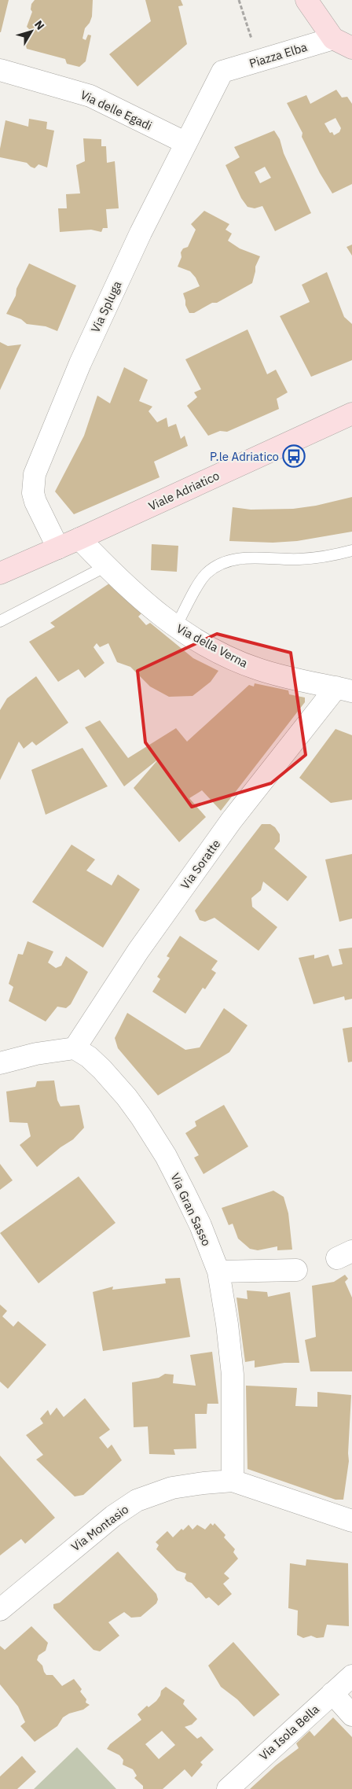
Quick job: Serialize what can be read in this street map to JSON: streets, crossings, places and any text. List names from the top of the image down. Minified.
{"streets":{"street":["Piazza Elba","Via delle Egadi","Via Spluga","Viale Adriatico","Via della Verna","Via Soratte","Via Gran Sasso","Via Montasio","Via Isola Bella"]},"crossings":[["Piazza Elba","Via Spluga"],["Via delle Egadi","Via Spluga"],["Via Spluga","Viale Adriatico"],["Viale Adriatico","Via della Verna"],["Via della Verna","Via Soratte"],["Via Soratte","Via Gran Sasso"],["Via Gran Sasso","Via Montasio"]],"places":{"bus stop":["P.le Adriatico"]},"north":"top right"}
